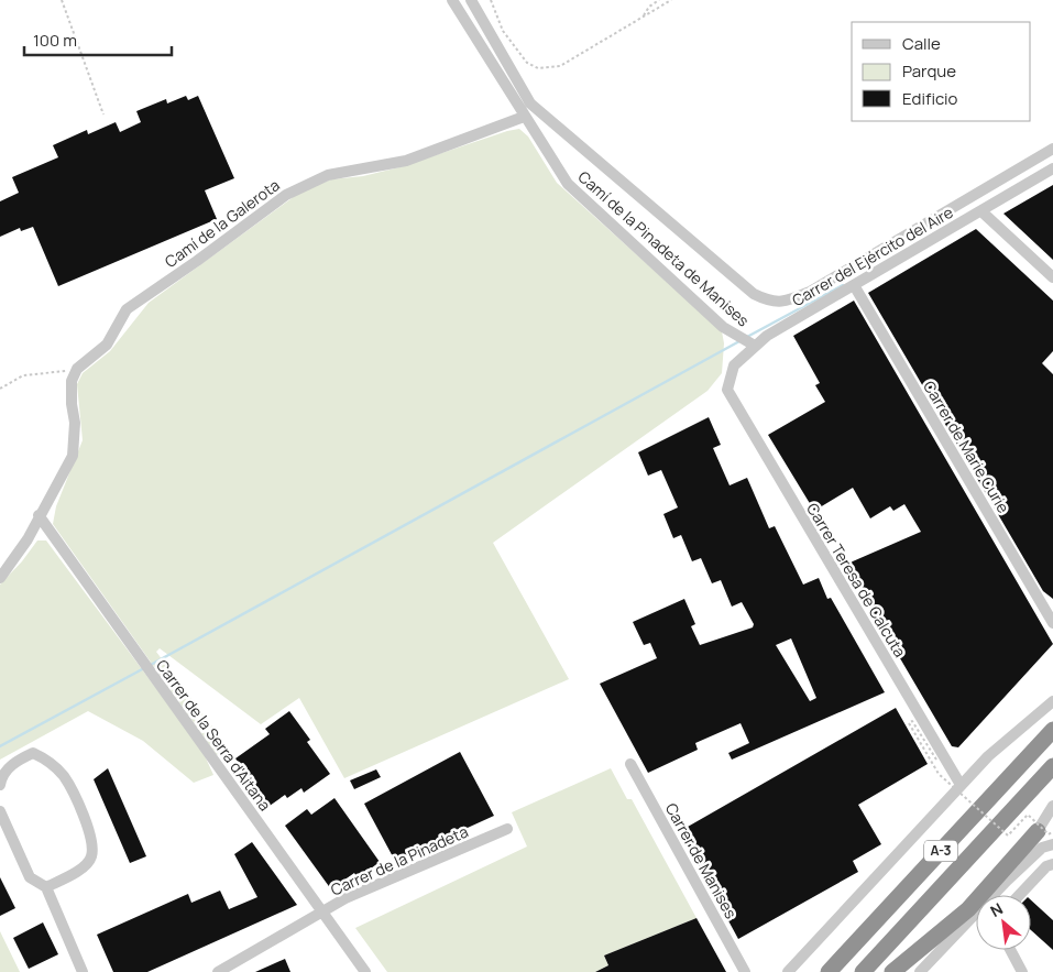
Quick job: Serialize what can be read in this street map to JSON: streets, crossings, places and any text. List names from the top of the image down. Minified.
{"streets":{"highway":["A-3"],"street":["Camí de la Galerota","Camí de la Pinadeta de Manises","Carrer del Ejército del Aire","Carrer de Marie Curie","Carrer Teresa de Calcuta","Carrer de la Serra d'Aitana","Carrer de la Pinadeta","Carrer de Manises"]},"crossings":[["Camí de la Galerota","Camí de la Pinadeta de Manises"],["Camí de la Pinadeta de Manises","Carrer del Ejército del Aire"],["Carrer del Ejército del Aire","Carrer de Marie Curie"],["Carrer del Ejército del Aire","Carrer Teresa de Calcuta"],["Carrer de la Serra d'Aitana","Carrer de la Pinadeta"]],"legend":["Calle","Parque","Edificio"],"scale_bar":"100 m","north":"top left"}
